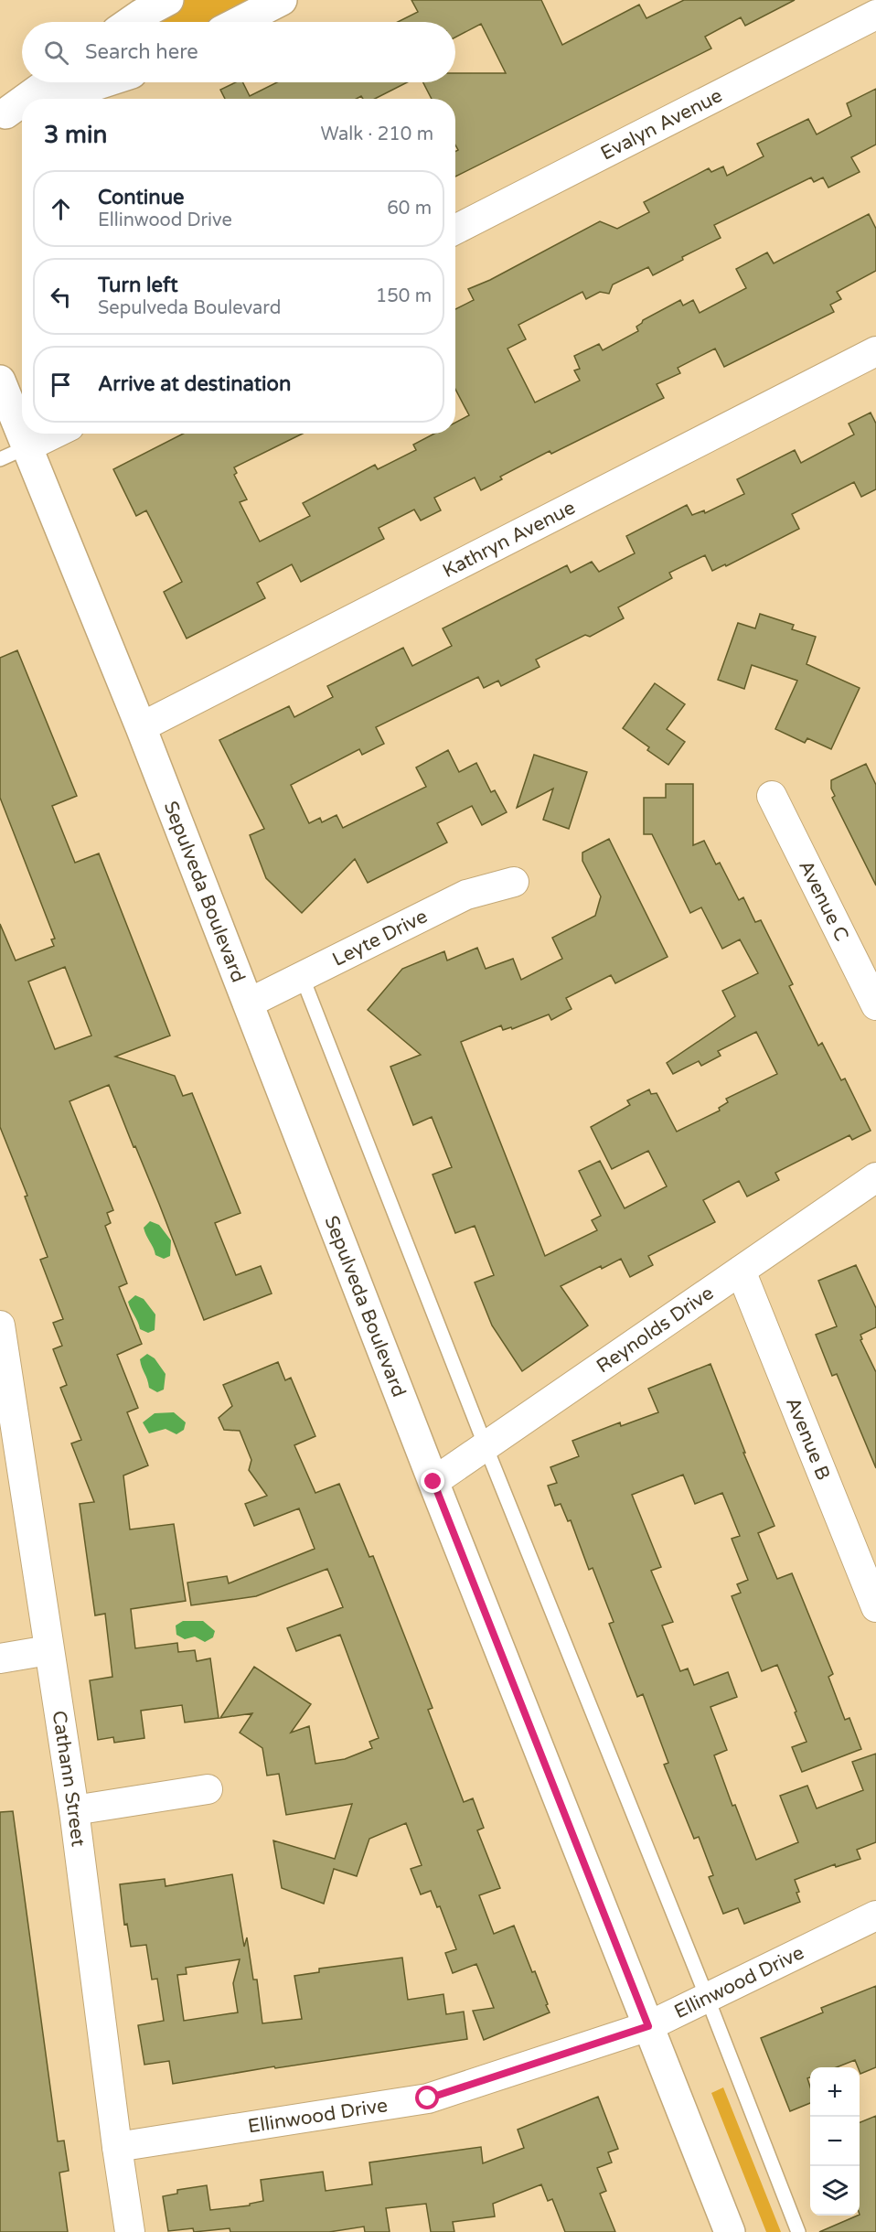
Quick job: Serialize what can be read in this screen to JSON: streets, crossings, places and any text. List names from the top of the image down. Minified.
{"streets":{"main road":["Sepulveda Boulevard"],"street":["Evalyn Avenue","Kathryn Avenue","Avenue C","Leyte Drive","Reynolds Drive","Avenue B","Cathann Street","Ellinwood Drive"]},"crossings":[["Kathryn Avenue","Sepulveda Boulevard"],["Sepulveda Boulevard","Leyte Drive"],["Sepulveda Boulevard","Reynolds Drive"],["Sepulveda Boulevard","Ellinwood Drive"],["Reynolds Drive","Avenue B"],["Cathann Street","Ellinwood Drive"]],"page":{"search":"Search here","heading":["3 min","Walk · 210 m"],"list":[["Continue","Ellinwood Drive","60 m"],["Turn left","Sepulveda Boulevard","150 m"],"Arrive at destination"],"map_buttons":["+","−"]}}
